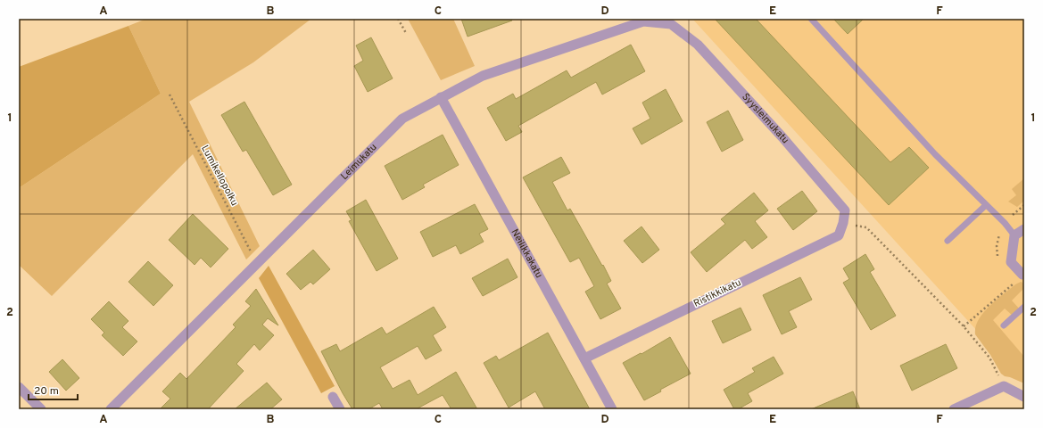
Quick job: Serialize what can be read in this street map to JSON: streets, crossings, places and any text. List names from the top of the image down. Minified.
{"streets":{"street":["Syysleimukatu","Leimukatu","Neilikkakatu","Ristikkikatu"],"path":["Lumikellopolku"]},"crossings":[["Syysleimukatu","Leimukatu"],["Syysleimukatu","Ristikkikatu"],["Leimukatu","Lumikellopolku"],["Leimukatu","Neilikkakatu"],["Neilikkakatu","Ristikkikatu"]],"scale_bar":"20 m","grid":{"columns":["A","B","C","D","E","F"],"rows":["1","2"]}}
